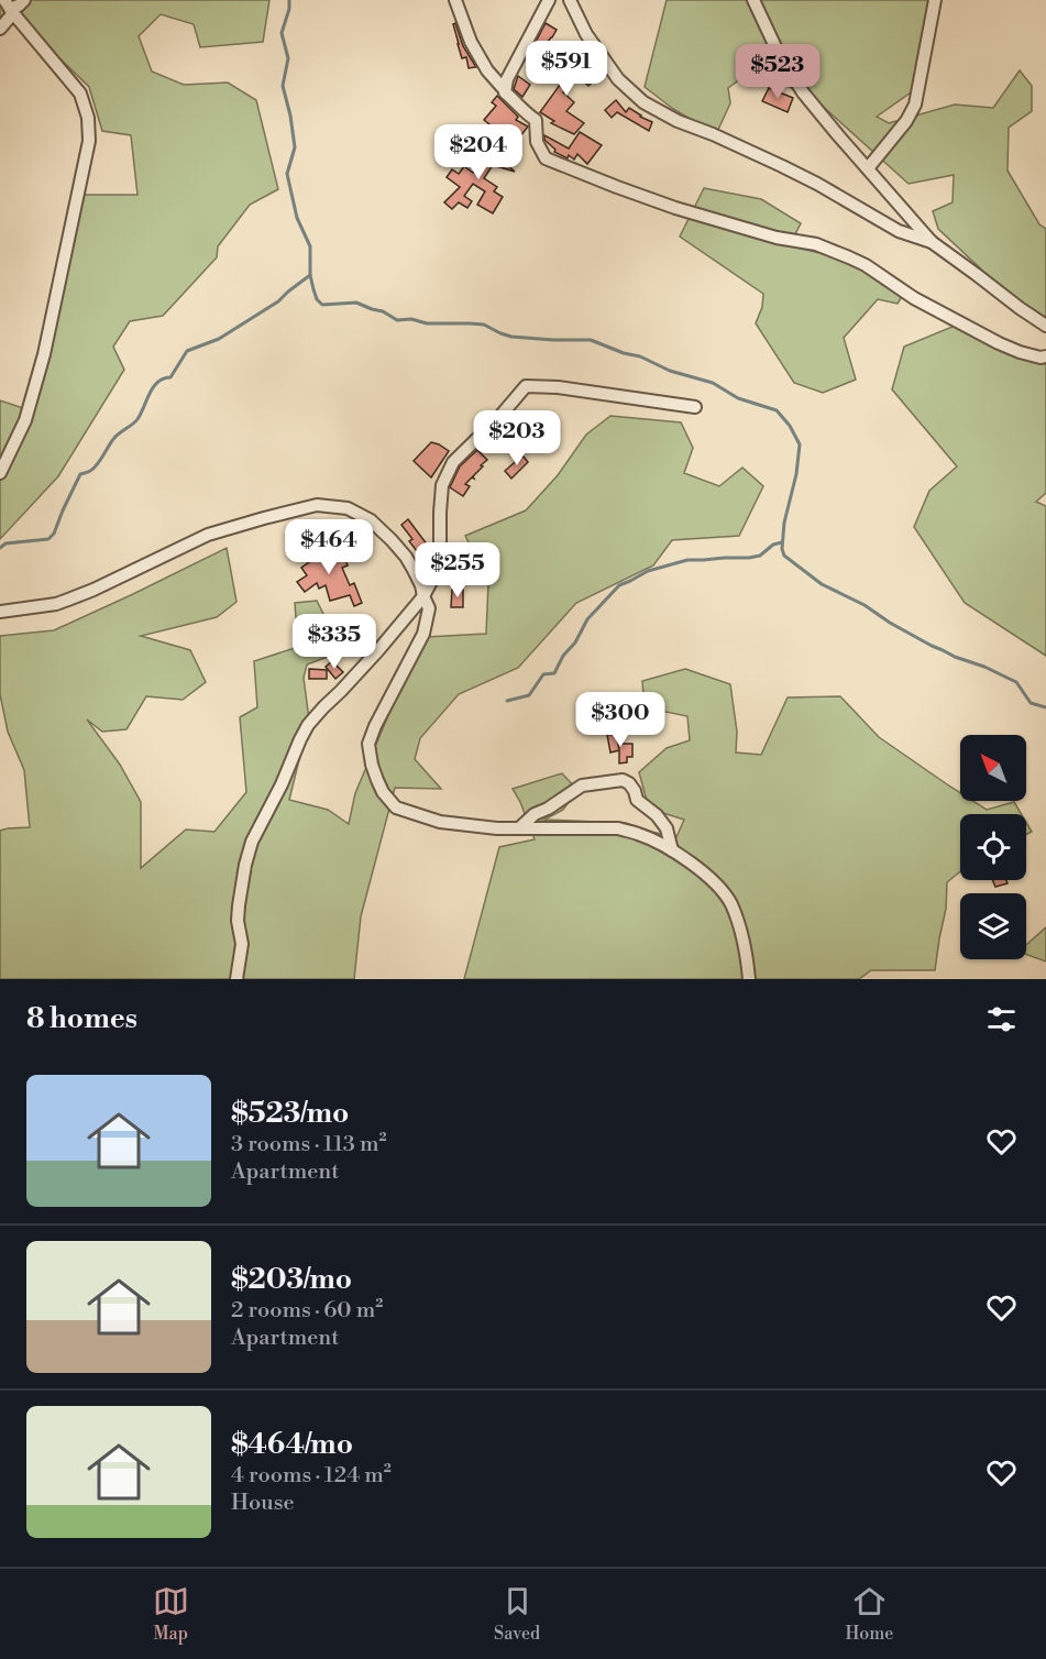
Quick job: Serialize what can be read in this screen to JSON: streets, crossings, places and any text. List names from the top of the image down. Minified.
{"north":"top left","page":{"price":["$591","$523","$204","$203","$464","$255","$335","$300"],"heading":"8 homes","list":[{"name":"$523/mo","note":"3 rooms · 113 m² · Apartment"},{"name":"$203/mo","note":"2 rooms · 60 m² · Apartment"},{"name":"$464/mo","note":"4 rooms · 124 m² · House"}],"tabs":["Map","Saved","Home"]}}
